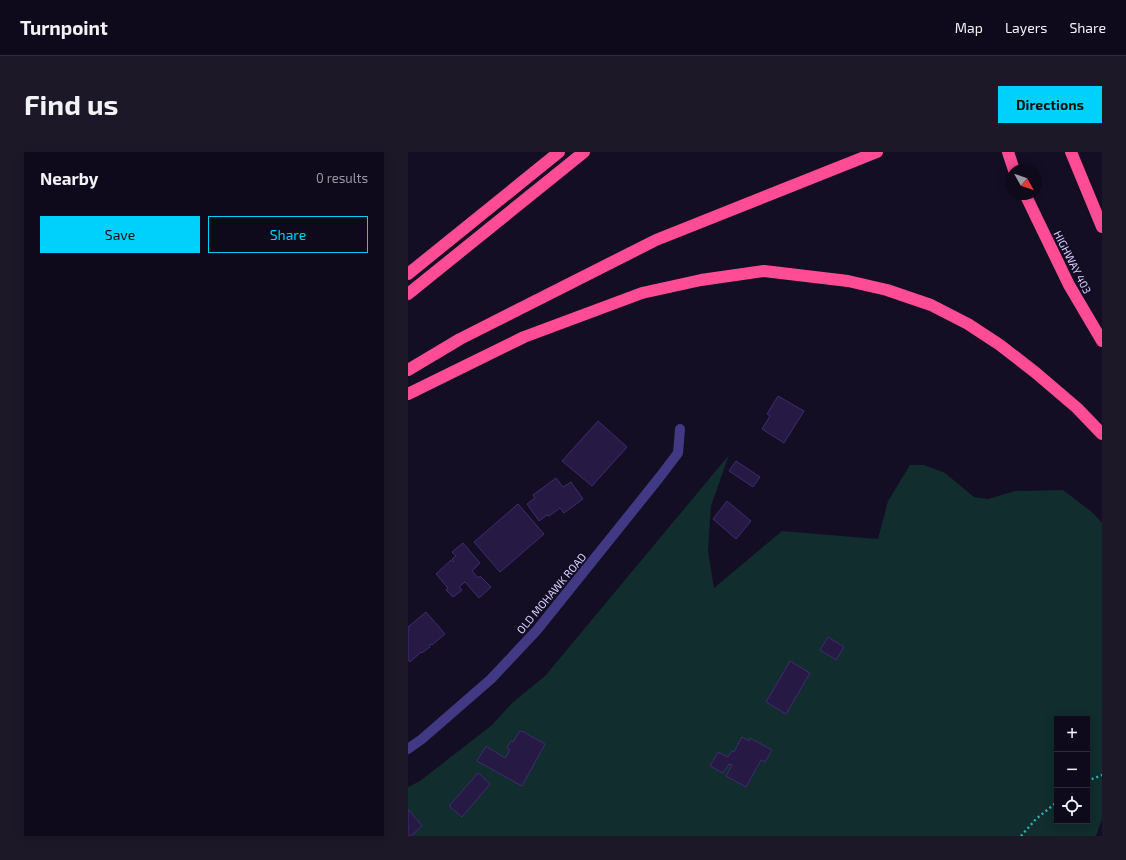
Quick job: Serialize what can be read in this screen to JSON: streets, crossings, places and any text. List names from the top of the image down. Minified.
{"streets":{"highway":["HIGHWAY 403"],"street":["OLD MOHAWK ROAD"]},"north":"bottom right","page":{"header":"Turnpoint","nav":["Map","Layers","Share"],"buttons":["Directions",["Save","Share"]],"title":"Find us","heading":["Nearby","0 results"],"map_buttons":["+","−"]}}
